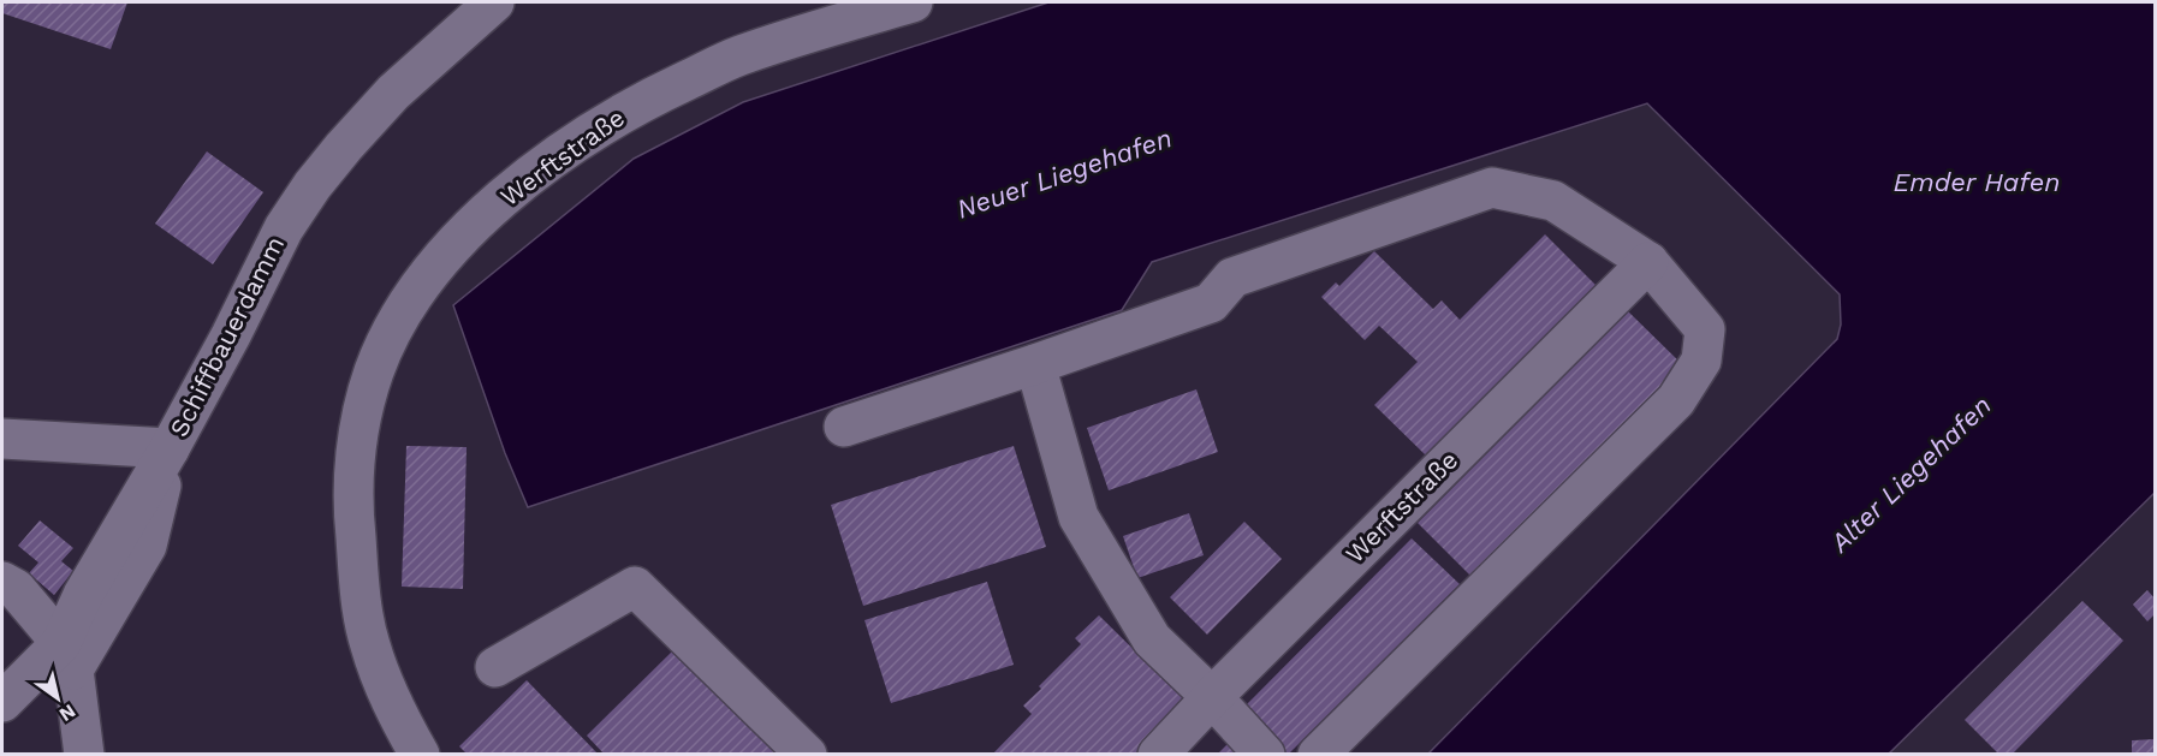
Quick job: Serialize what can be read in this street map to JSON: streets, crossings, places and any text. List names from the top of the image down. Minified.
{"streets":{"street":["Werftstraße","Schiffbauerdamm"]},"water":["Neuer Liegehafen","Emder Hafen","Alter Liegehafen"],"north":"bottom right"}
